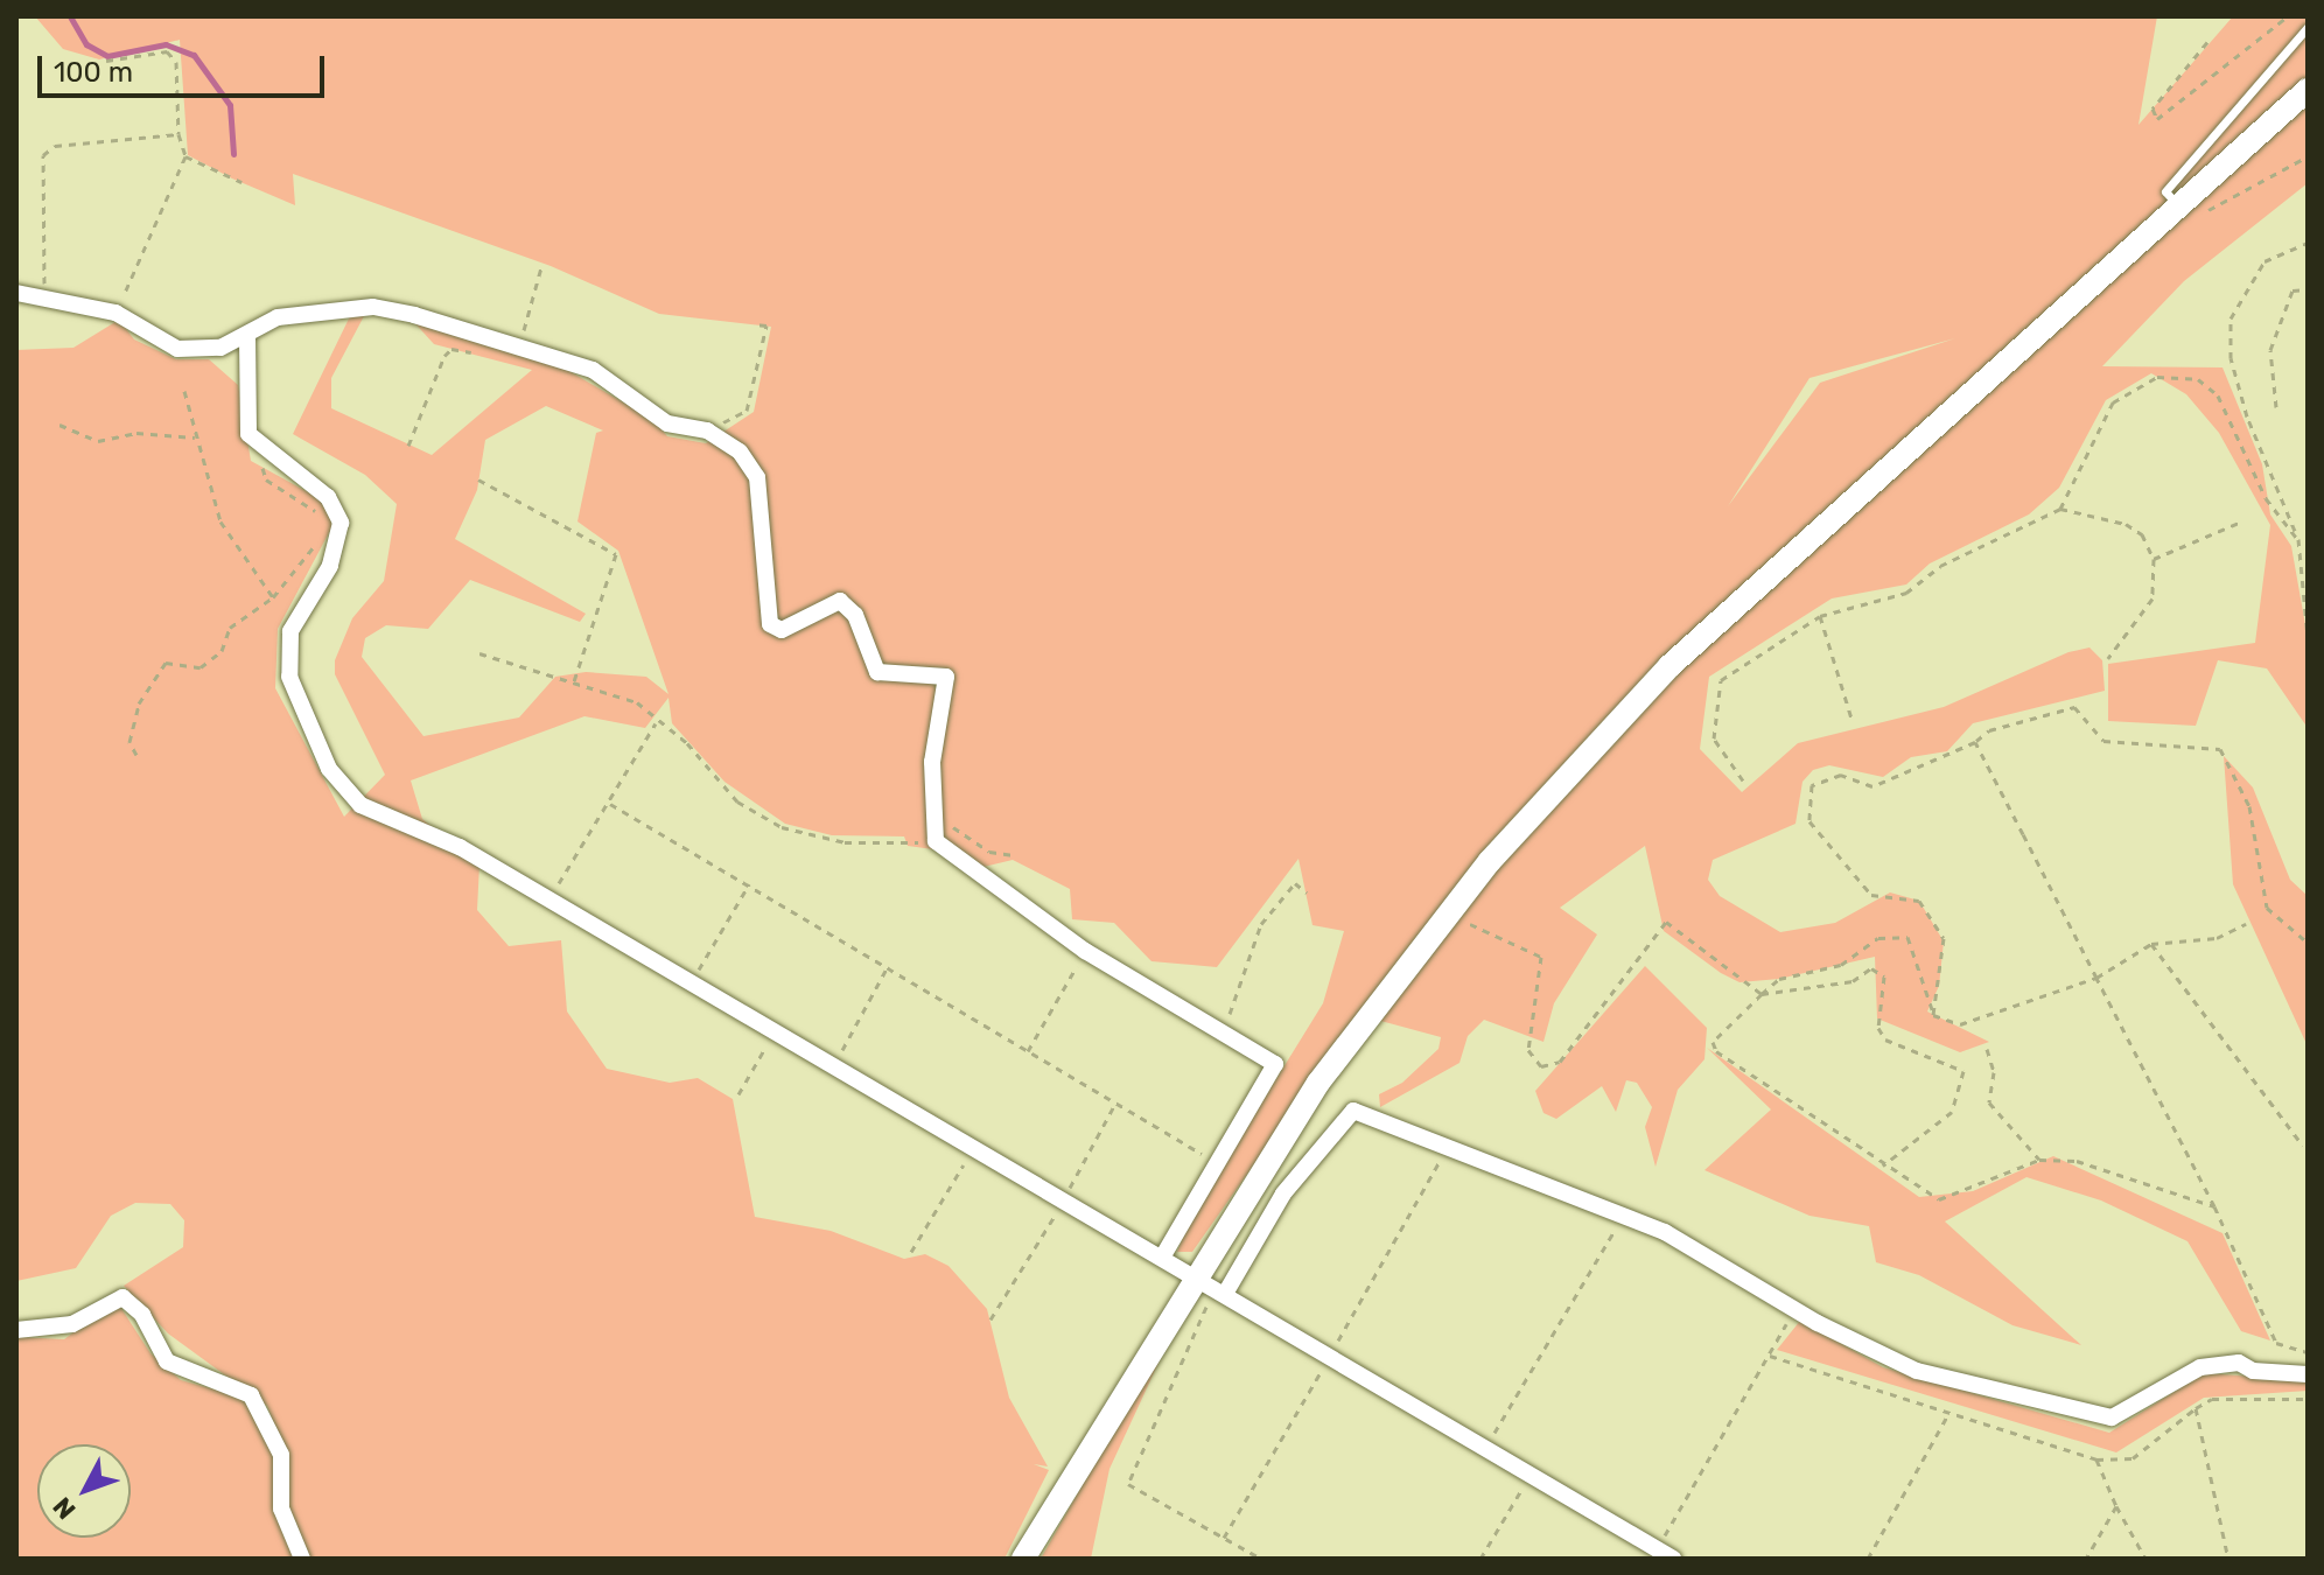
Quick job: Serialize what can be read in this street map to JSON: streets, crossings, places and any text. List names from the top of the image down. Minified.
{"scale_bar":"100 m","north":"bottom left"}
